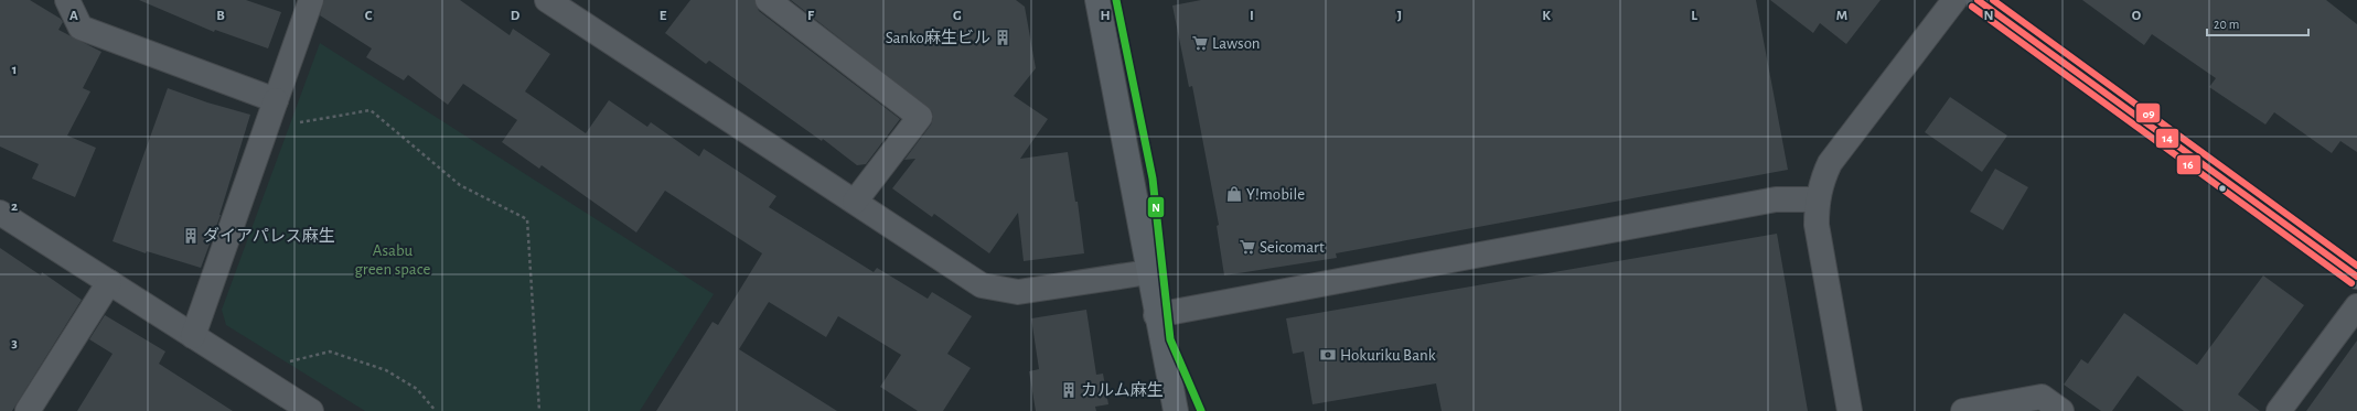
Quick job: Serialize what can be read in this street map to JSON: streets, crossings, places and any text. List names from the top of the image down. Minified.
{"parks":["Asabu green space"],"places":{"building":["Sanko麻生ビル","ダイアパレス麻生","カルム麻生"],"supermarket":["Lawson","Seicomart"],"shop":["Y!mobile"],"bank":["Hokuriku Bank"]},"lines":["transit line N","transit line 14","transit line 09","transit line 16"],"scale_bar":"20 m","grid":{"columns":["A","B","C","D","E","F","G","H","I","J","K","L","M","N","O"],"rows":["1","2","3"]}}
